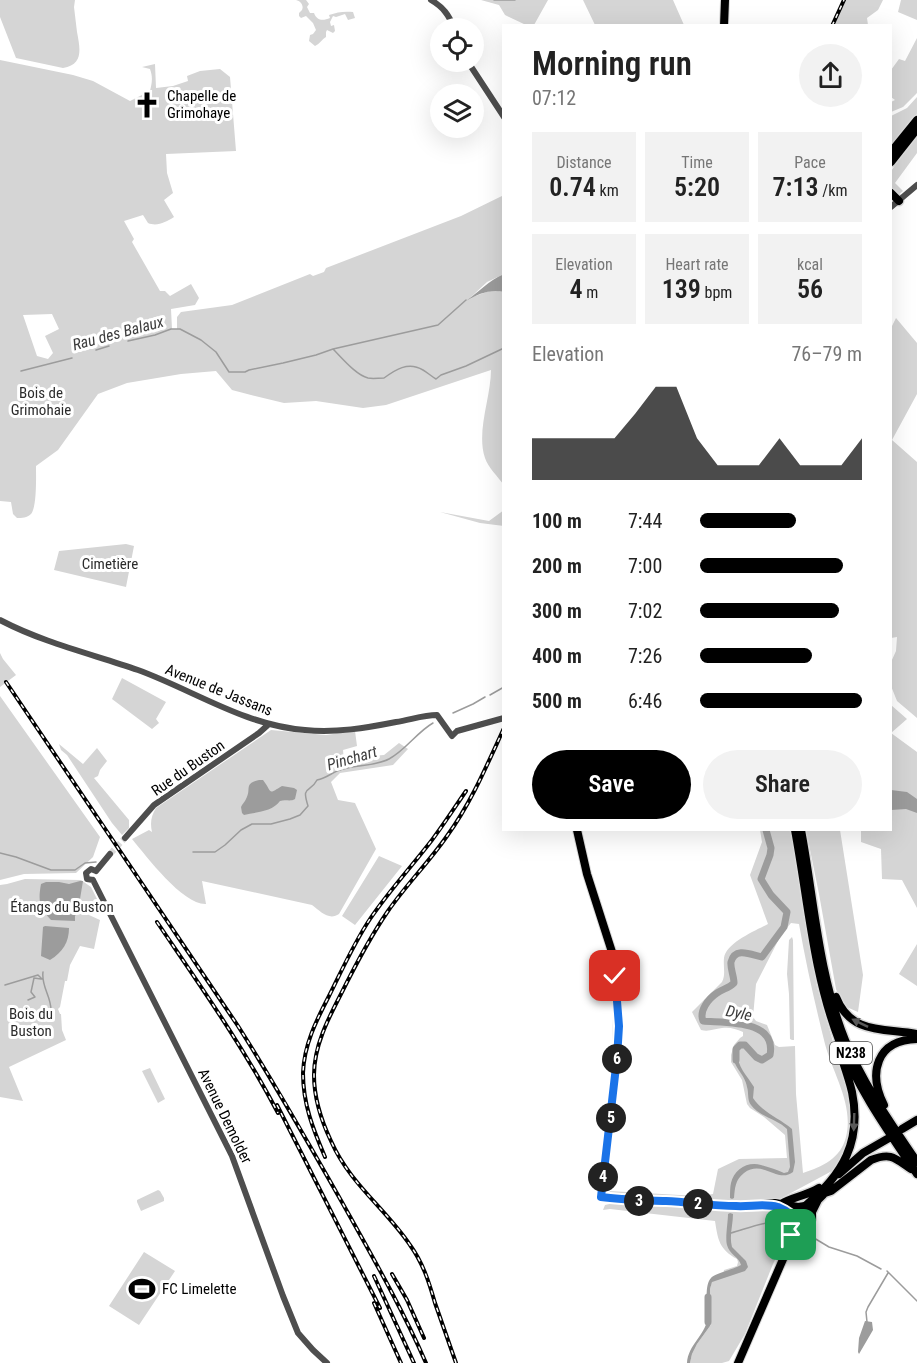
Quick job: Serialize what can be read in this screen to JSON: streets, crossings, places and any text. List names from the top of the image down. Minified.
{"streets":{"highway":["N238"],"street":["Avenue de Jassans","Rue du Buston","Avenue Demolder"]},"crossings":[["Avenue de Jassans","Rue du Buston"]],"water":["Rau des Balaux","Pinchart","Dyle"],"parks":["Bois de Grimohaie","Cimetière","Étangs du Buston","Bois du Buston"],"places":{"church":["Chapelle de Grimohaye"],"sports":["FC Limelette"]},"page":{"heading":["Morning run","07:12"],"stats":[["Distance","0.74 km"],["Time","5:20"],["Pace","7:13 /km"],["Elevation","4 m"],["Heart rate","139 bpm"],["kcal","56"]],"chart":["Elevation","76–79 m"],"list":[{"name":"100 m","note":"7:44"},{"name":"200 m","note":"7:00"},{"name":"300 m","note":"7:02"},{"name":"400 m","note":"7:26"},{"name":"500 m","note":"6:46"}],"buttons":["Save","Share"],"pins":["6","5","4","3","2"]}}
